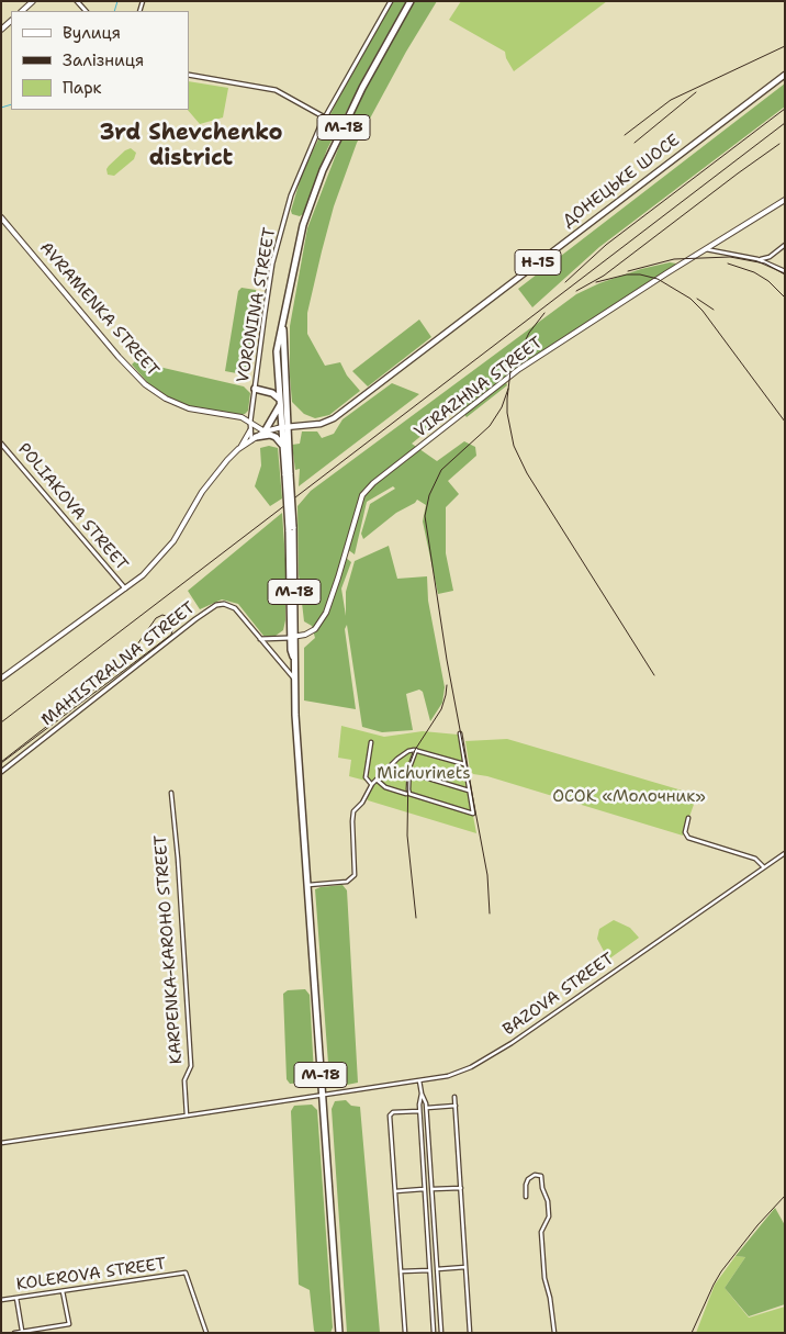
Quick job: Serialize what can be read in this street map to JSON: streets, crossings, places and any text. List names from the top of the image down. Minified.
{"streets":{"highway":["М-18"],"main road":["ДОНЕЦЬКЕ ШОСЕ","Н-15","AVRAMENKA STREET","VIRAZHNA STREET"],"street":["VORONINA STREET","POLIAKOVA STREET","MAHISTRALNA STREET","KARPENKA-KAROHO STREET","BAZOVA STREET","KOLEROVA STREET"]},"crossings":[["М-18","ДОНЕЦЬКЕ ШОСЕ"],["М-18","VIRAZHNA STREET"],["М-18","MAHISTRALNA STREET"],["М-18","BAZOVA STREET"],["VORONINA STREET","AVRAMENKA STREET"],["VIRAZHNA STREET","MAHISTRALNA STREET"],["KARPENKA-KAROHO STREET","BAZOVA STREET"]],"districts":["3rd Shevchenko district"],"parks":["Michurinets","ОСОК «Молочник»"],"legend":["Вулиця","Залізниця","Парк"]}
